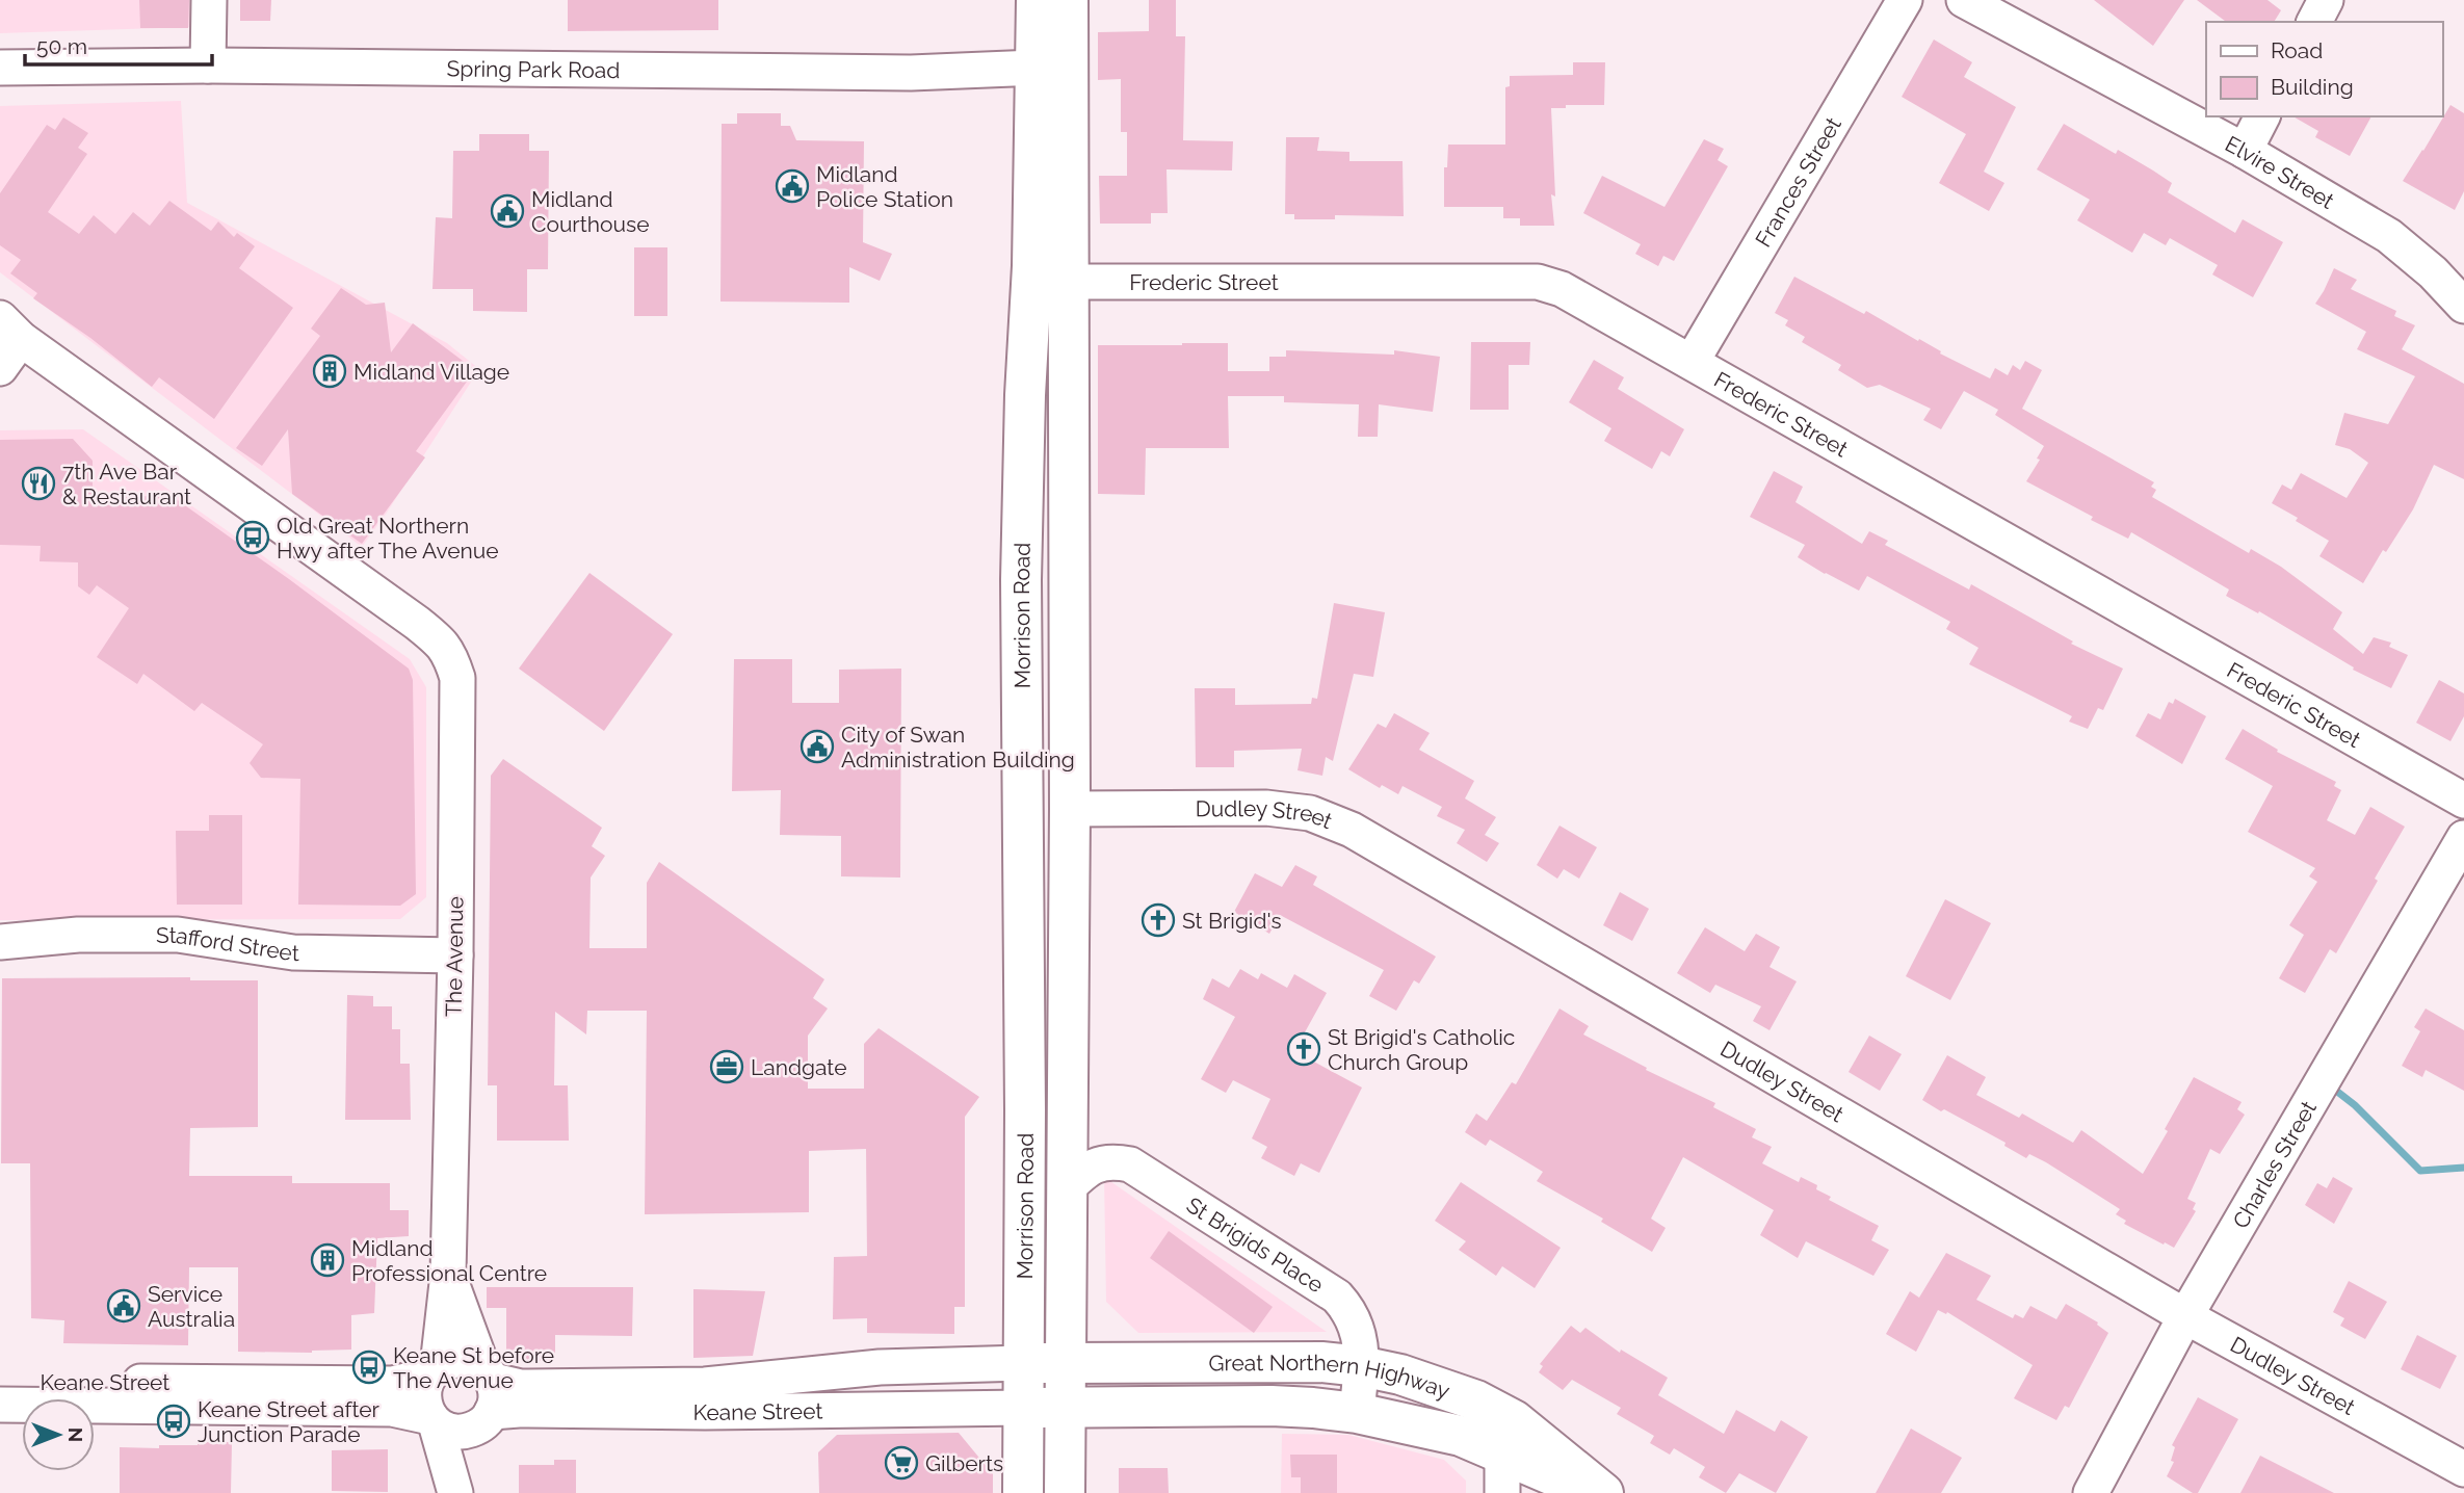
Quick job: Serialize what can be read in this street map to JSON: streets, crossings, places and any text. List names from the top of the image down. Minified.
{"streets":{"main road":["Morrison Road","Great Northern Highway"],"street":["Spring Park Road","Elvire Street","Frances Street","Frederic Street","Dudley Street","Stafford Street","The Avenue","Charles Street","St Brigids Place","Keane Street"]},"crossings":[["Spring Park Road","Morrison Road"],["Frances Street","Frederic Street"],["Frederic Street","Morrison Road"],["Morrison Road","Dudley Street"],["Morrison Road","St Brigids Place"],["Morrison Road","Great Northern Highway"],["Morrison Road","Keane Street"],["Dudley Street","Charles Street"],["Stafford Street","The Avenue"],["The Avenue","Keane Street"],["St Brigids Place","Great Northern Highway"],["Great Northern Highway","Keane Street"]],"places":{"public building":["Midland Police Station","Midland Courthouse","City of Swan Administration Building","Service Australia"],"building":["Midland Village","Midland Professional Centre"],"restaurant":["7th Ave Bar & Restaurant"],"bus stop":["Old Great Northern Hwy after The Avenue","Keane St before The Avenue","Keane Street after Junction Parade"],"church":["St Brigid's","St Brigid's Catholic Church Group"],"office":["Landgate"],"supermarket":["Gilberts"]},"legend":["Road","Building"],"scale_bar":"50 m","north":"right"}
